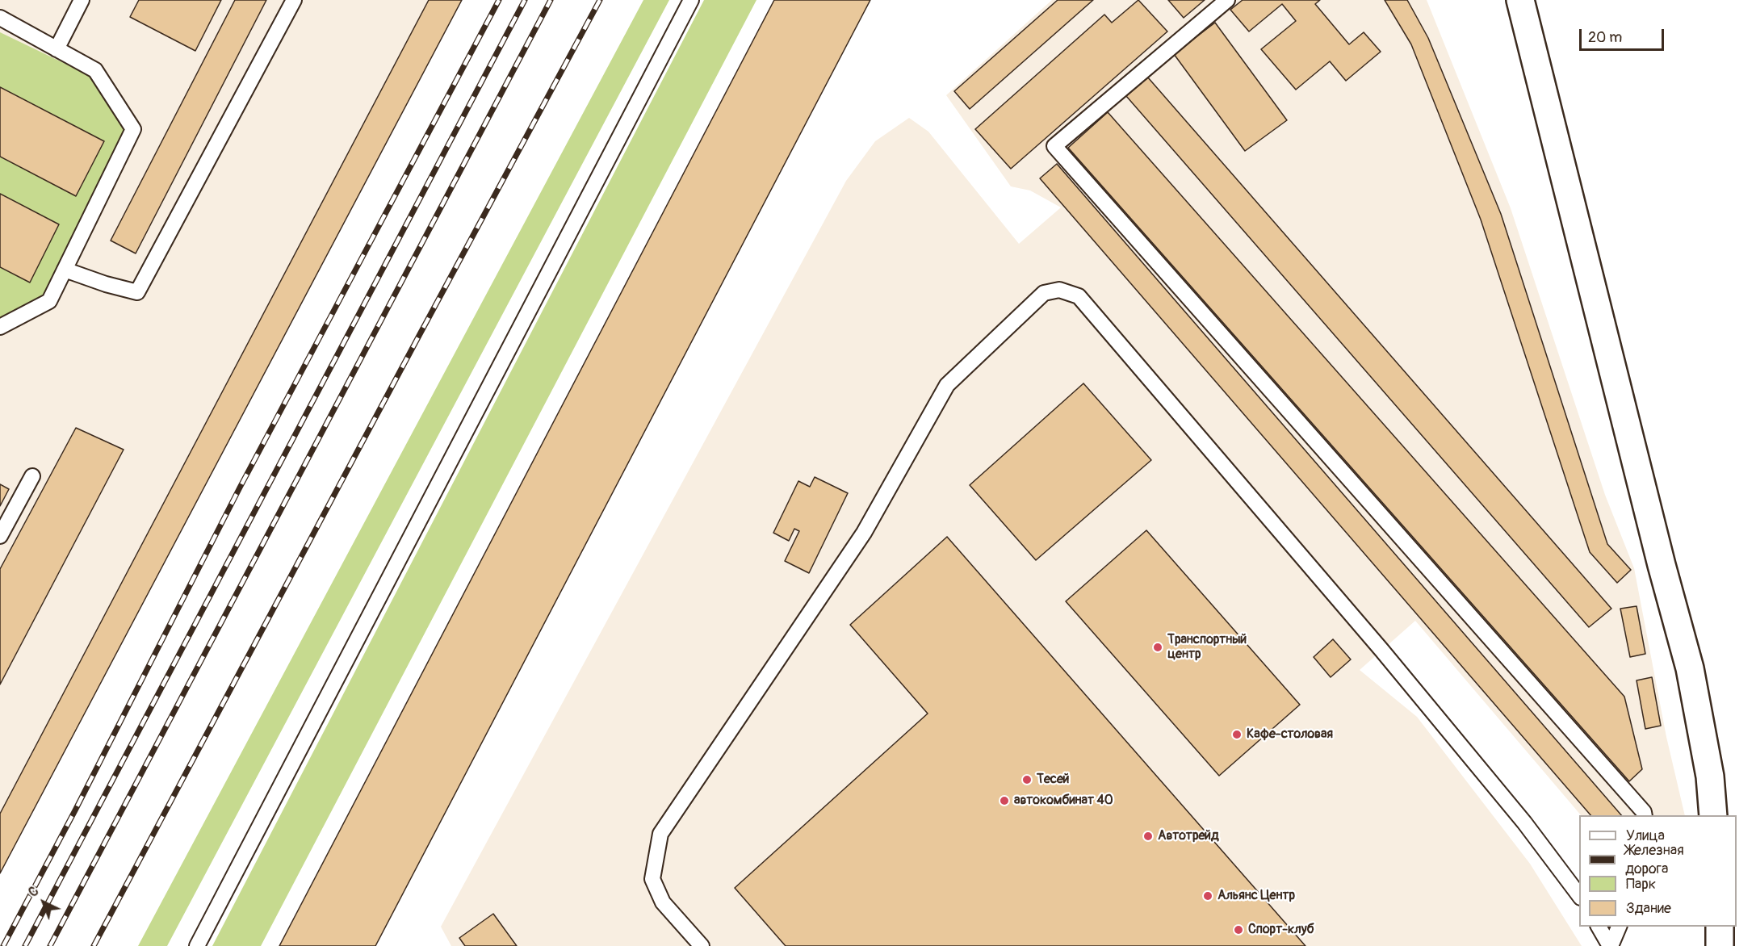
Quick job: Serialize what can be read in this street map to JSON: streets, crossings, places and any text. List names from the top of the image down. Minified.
{"places":["Транспортный центр","Кафе-столовая","Тесей","автокомбинат 40","Автотрейд","Альянс Центр","Спорт-клуб"],"legend":["Улица","Железная дорога","Парк","Здание"],"scale_bar":"20 m","north":"top left"}
